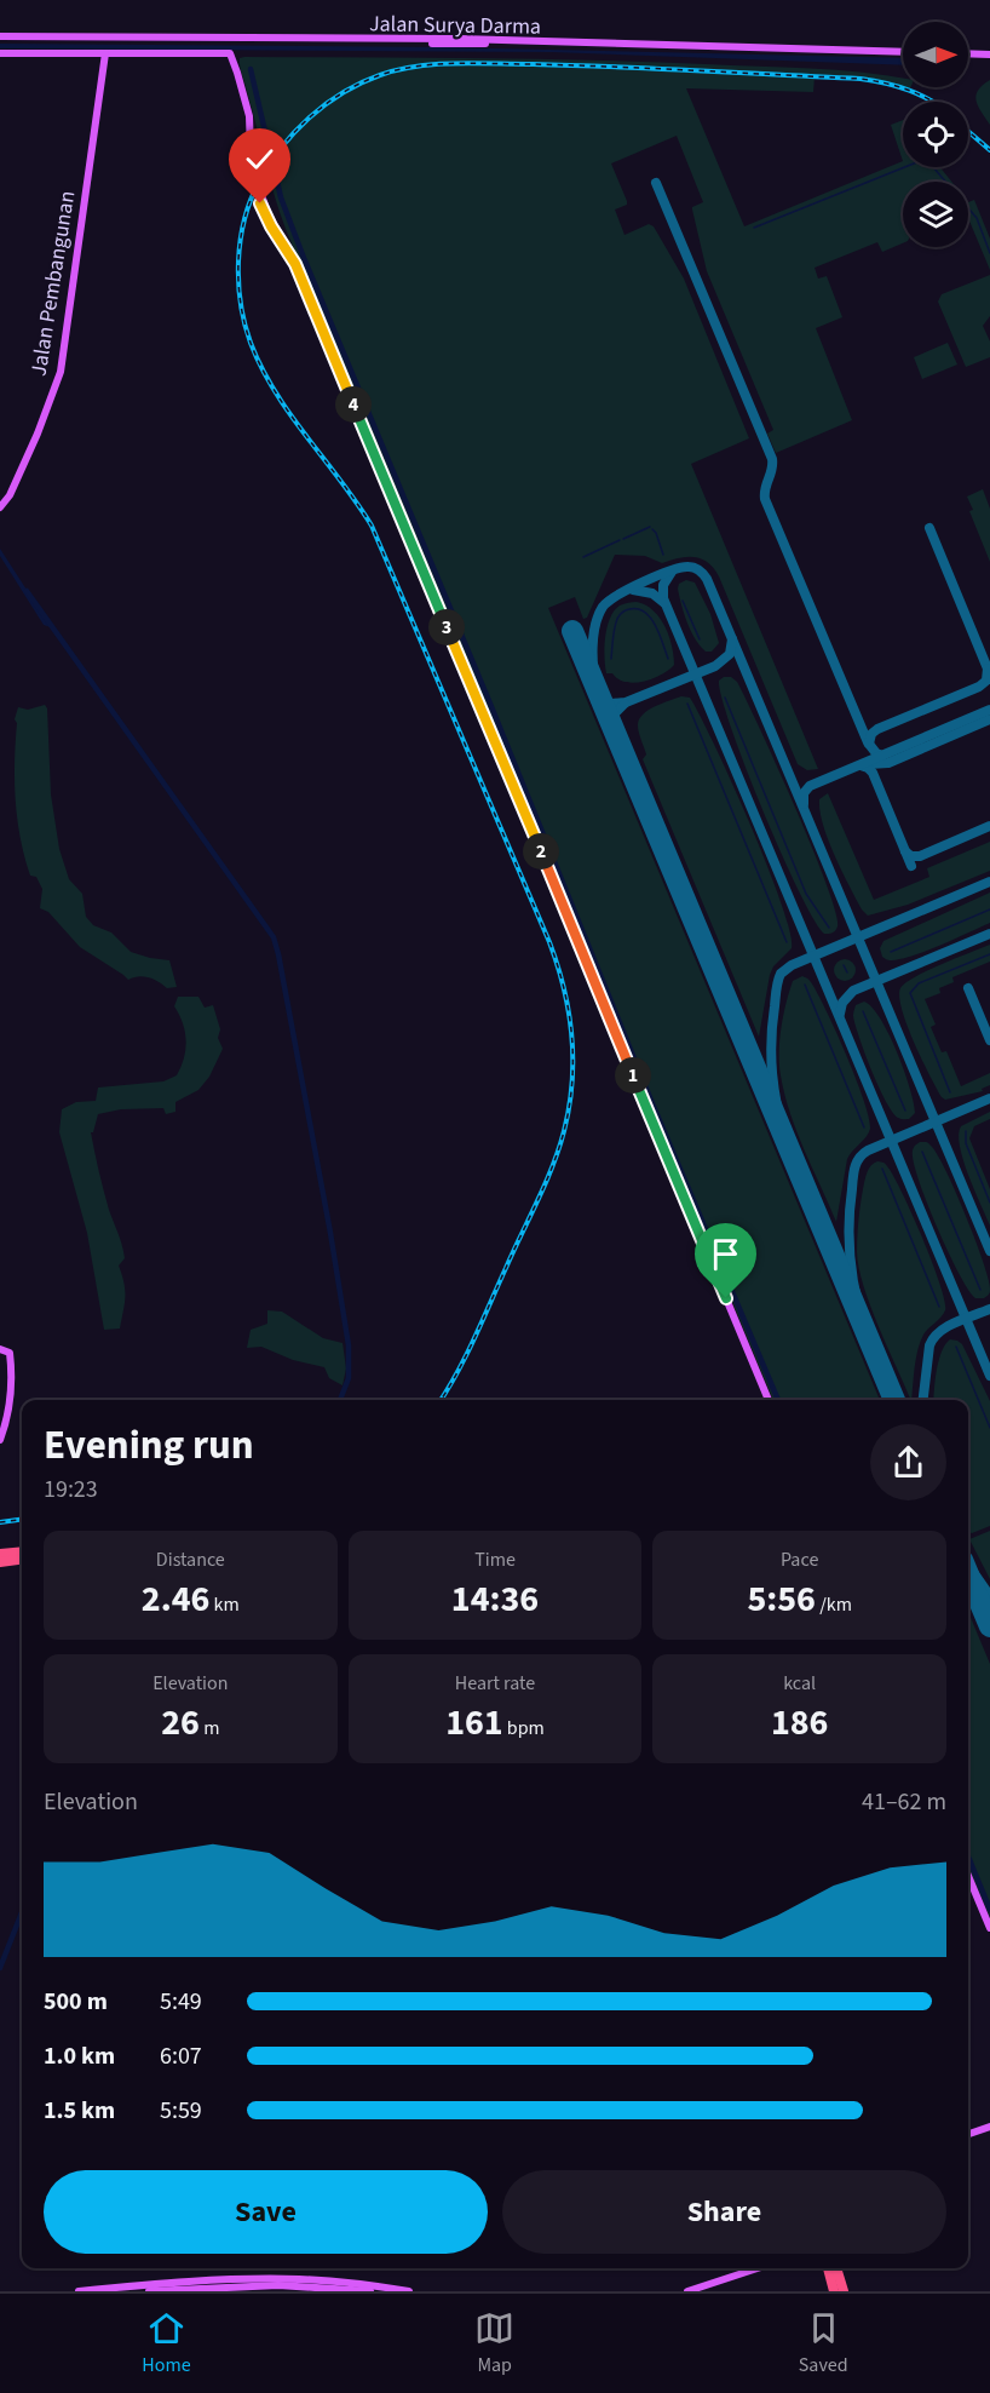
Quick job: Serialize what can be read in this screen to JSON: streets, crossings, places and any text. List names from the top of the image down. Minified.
{"streets":{"main road":["Jalan Surya Darma","Jalan Pembangunan"]},"crossings":[["Jalan Surya Darma","Jalan Pembangunan"]],"north":"right","page":{"pins":["4","3","2","1"],"heading":["Evening run","19:23"],"stats":[["Distance","2.46 km"],["Time","14:36"],["Pace","5:56 /km"],["Elevation","26 m"],["Heart rate","161 bpm"],["kcal","186"]],"chart":["Elevation","41–62 m"],"list":[{"name":"500 m","note":"5:49"},{"name":"1.0 km","note":"6:07"},{"name":"1.5 km","note":"5:59"}],"buttons":["Save","Share"],"tabs":["Home","Map","Saved"]}}
